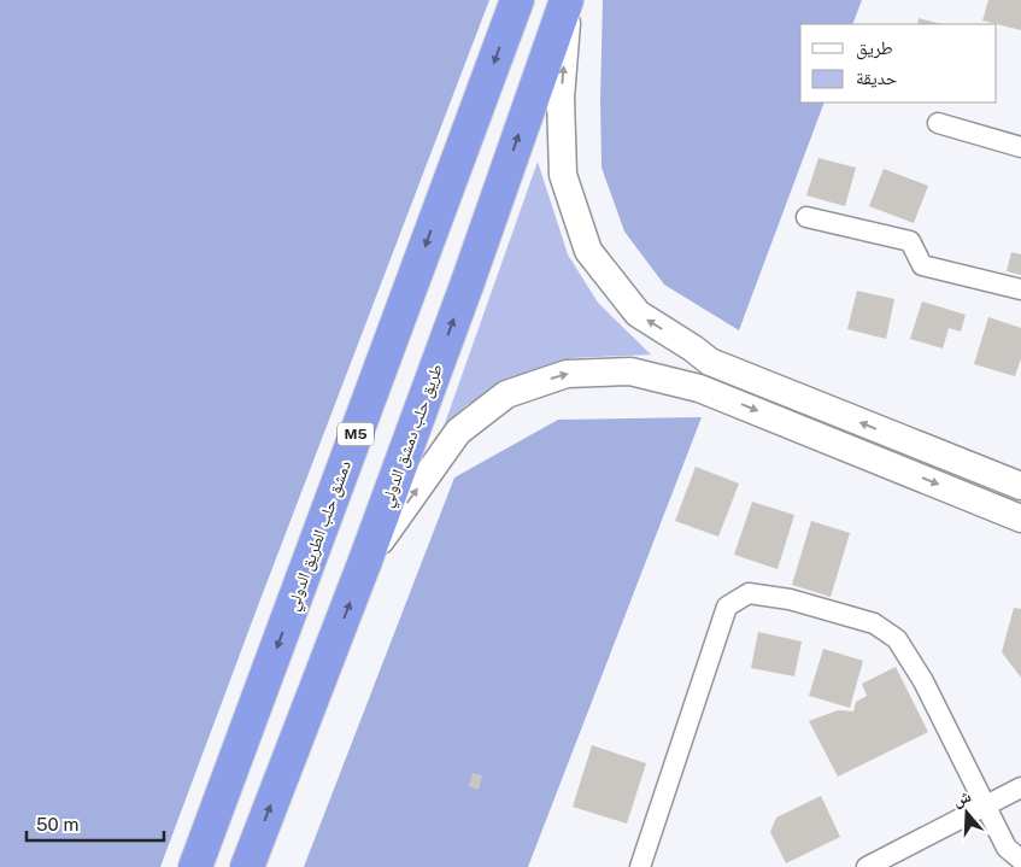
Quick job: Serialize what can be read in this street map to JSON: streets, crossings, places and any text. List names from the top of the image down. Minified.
{"streets":{"highway":["M5","طريق حلب دمشق الدولي","دمشق حلب الطريق الدولي"]},"one_way":["طريق حلب دمشق الدولي","دمشق حلب الطريق الدولي"],"legend":["طريق","حديقة"],"scale_bar":"50 m","north":"top"}
